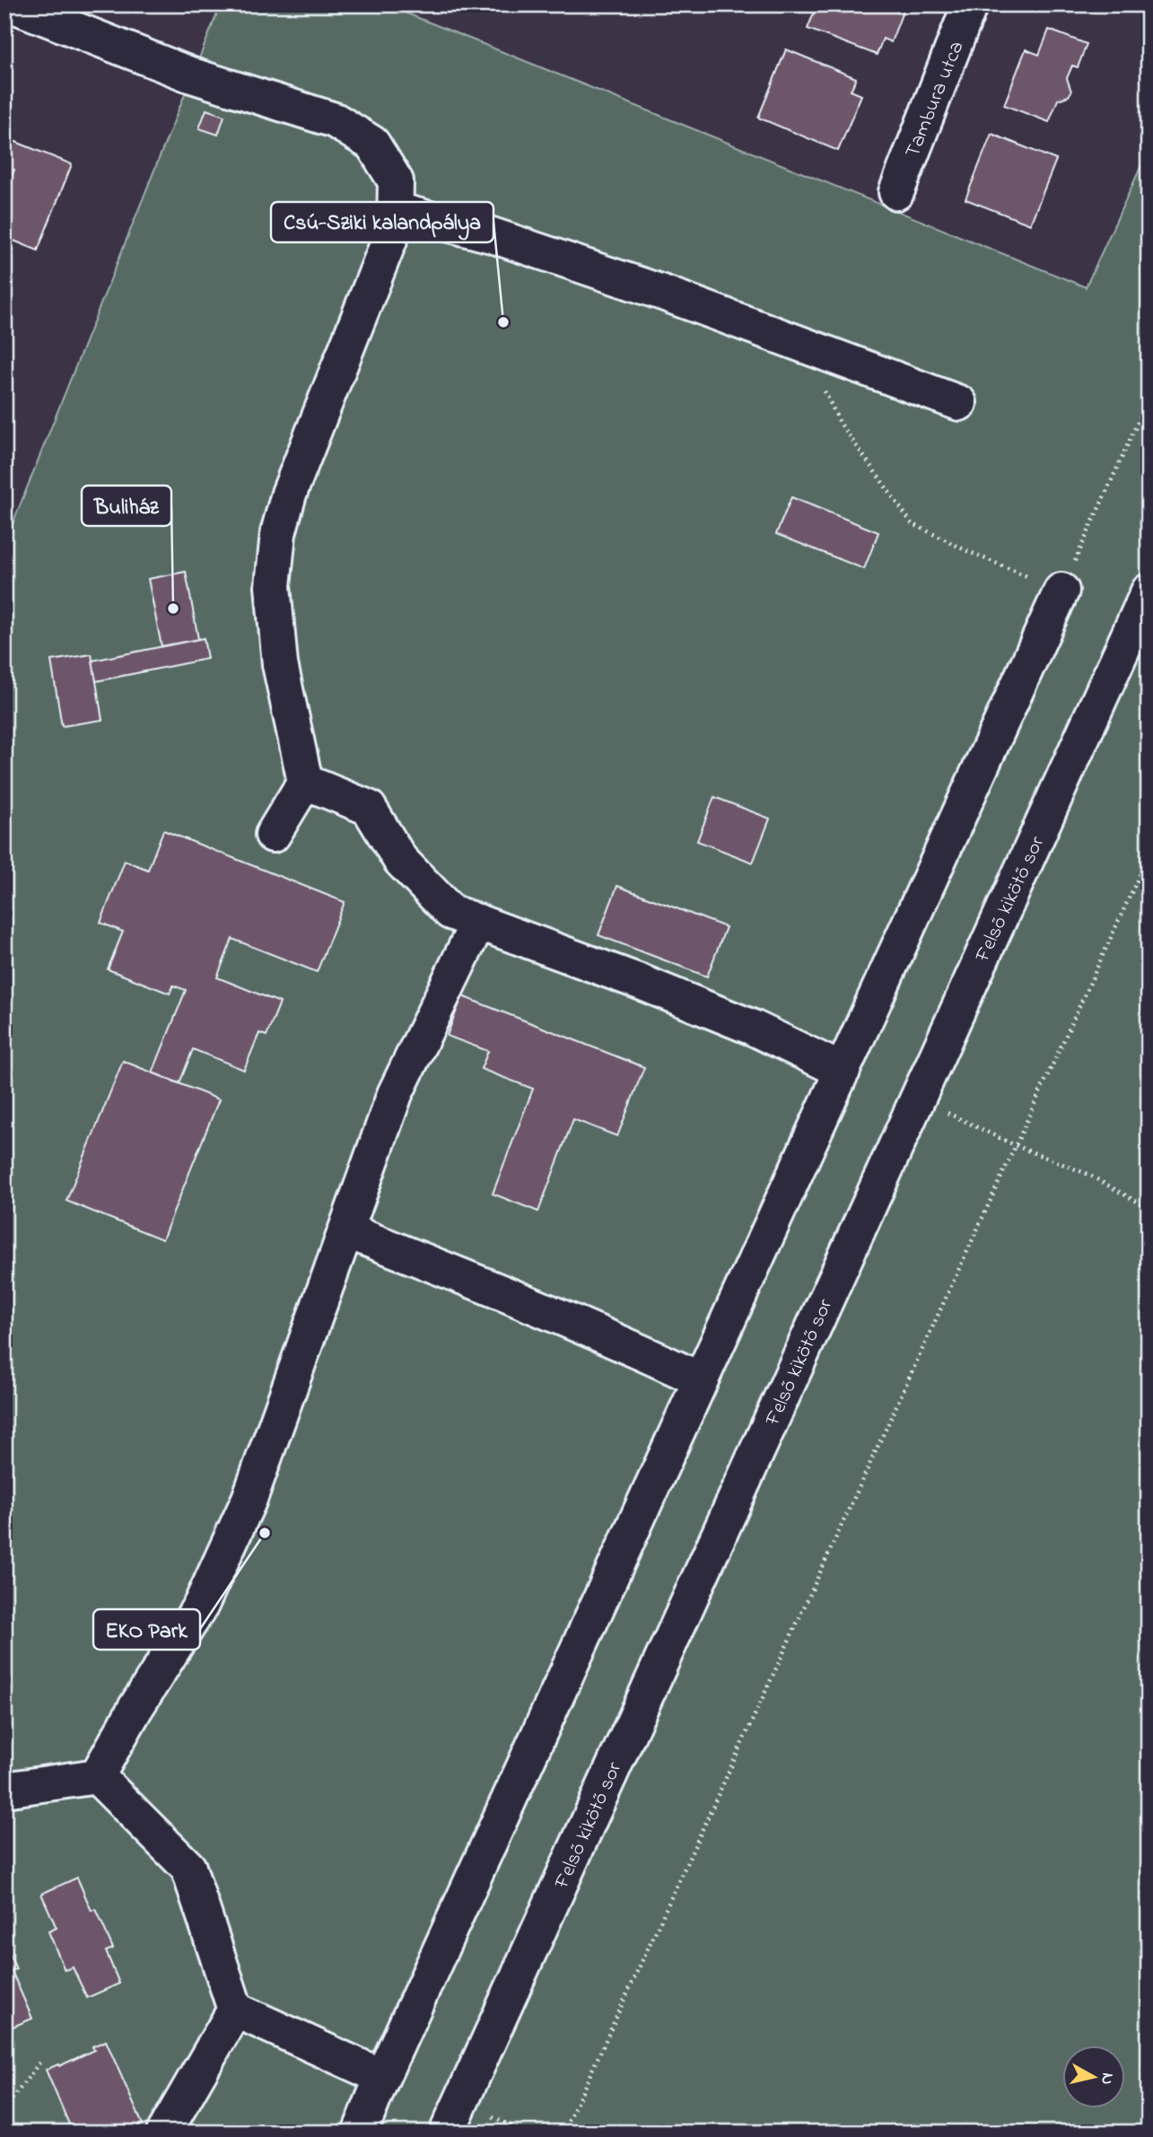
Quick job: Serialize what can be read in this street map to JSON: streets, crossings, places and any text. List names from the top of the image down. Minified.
{"streets":{"street":["Tambura utca","Felső kikötő sor"]},"places":["Csú-Sziki kalandpálya","Buliház","EKO Park"],"north":"right"}
